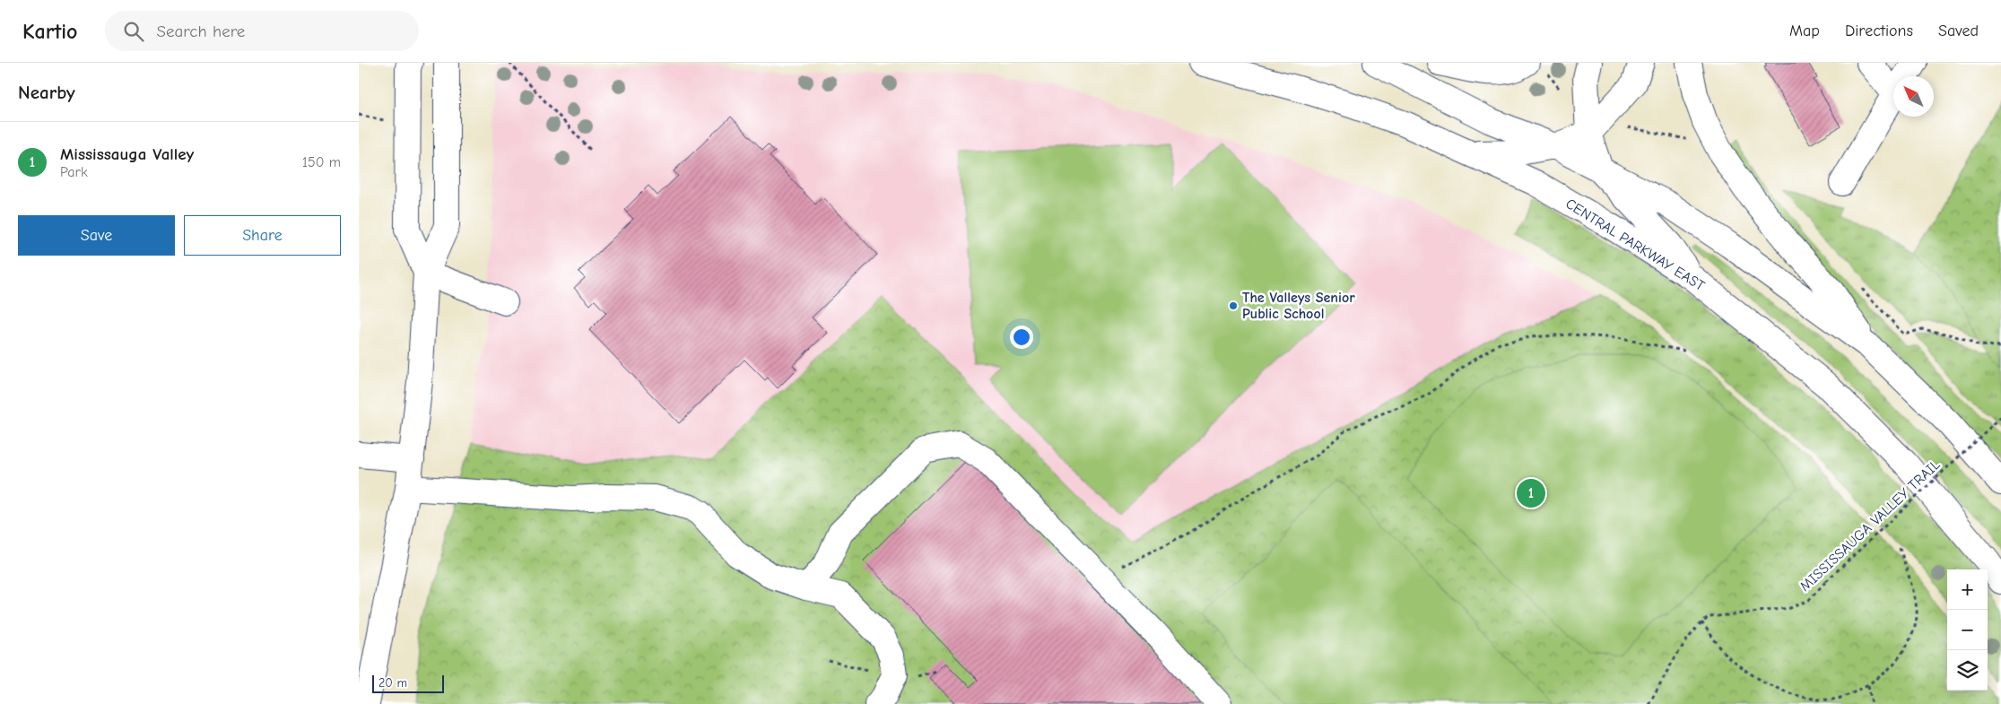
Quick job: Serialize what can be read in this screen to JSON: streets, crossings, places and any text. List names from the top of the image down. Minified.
{"streets":{"street":["CENTRAL PARKWAY EAST"],"path":["MISSISSAUGA VALLEY TRAIL"]},"places":["The Valleys Senior Public School"],"scale_bar":"20 m","north":"top left","page":{"header":"Kartio","search":"Search here","nav":["Map","Directions","Saved"],"heading":"Nearby","list":[{"mark":"1","name":"Mississauga Valley","note":"Park","value":"150 m"}],"buttons":["Save","Share"],"pins":"1","map_buttons":["+","−"],"scale":"20 m"}}
